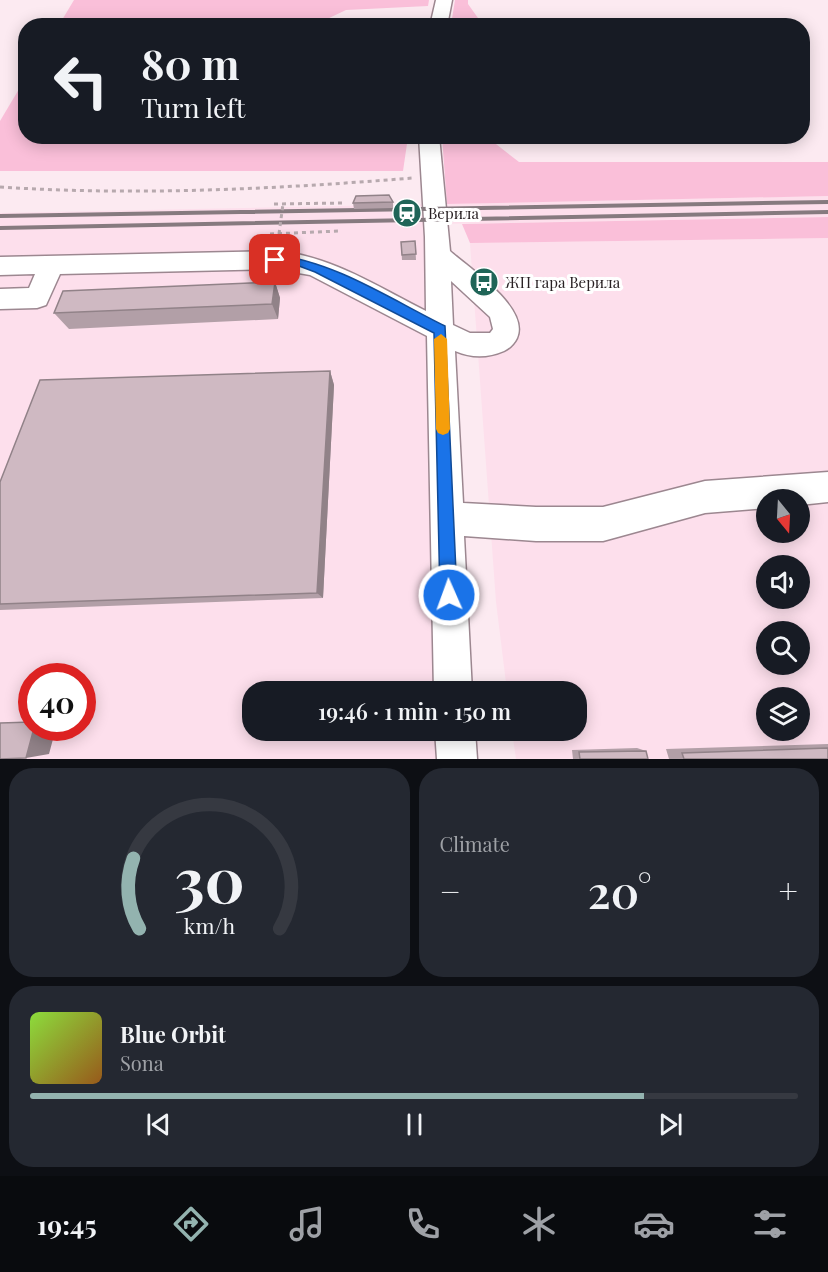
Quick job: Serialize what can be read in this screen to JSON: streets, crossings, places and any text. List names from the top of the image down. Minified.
{"places":{"station":["Верила"],"bus stop":["ЖП гара Верила"]},"north":"bottom","page":{"turn":["80 m","Turn left"],"limit":"40","trip":"19:46 · 1 min · 150 m","tile":"Climate","heat":["−","20°","+"],"song":["Blue Orbit","Sona"],"tabs":"19:45","gauge":["30","km/h"]}}
